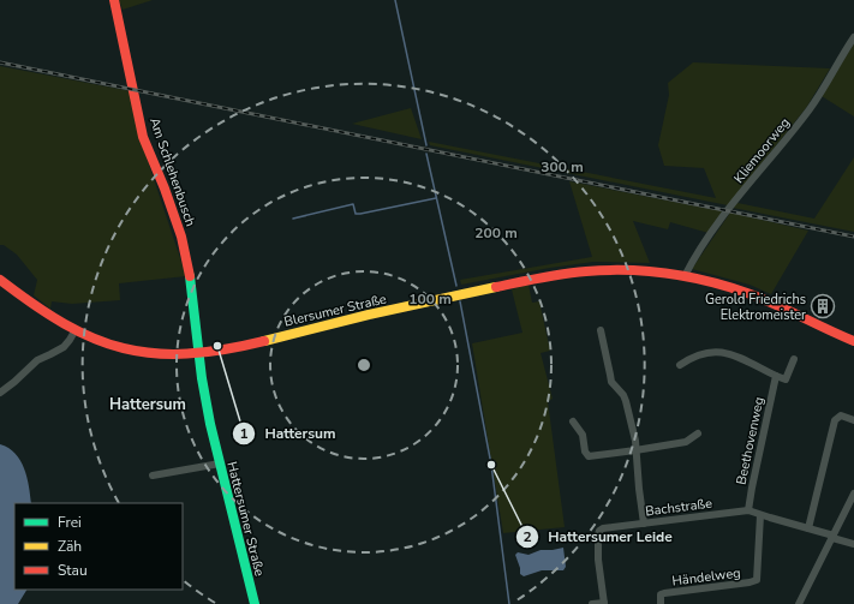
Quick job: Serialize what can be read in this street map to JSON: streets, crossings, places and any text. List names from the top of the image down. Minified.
{"streets":{"main road":["Am Schlehenbusch","Blersumer Straße","Hattersumer Straße"],"street":["Kliemoorweg","Beethovenweg","Bachstraße","Händelweg"]},"crossings":[["Kliemoorweg","Blersumer Straße"],["Am Schlehenbusch","Blersumer Straße"],["Am Schlehenbusch","Hattersumer Straße"],["Blersumer Straße","Hattersumer Straße"],["Beethovenweg","Bachstraße"],["Bachstraße","Händelweg"]],"districts":["Hattersum"],"places":{"building":["Gerold Friedrichs Elektromeister"],"other":["Hattersum","Hattersumer Leide"]},"legend":["Frei","Zäh","Stau"],"rings":["300 m","200 m","100 m"]}
